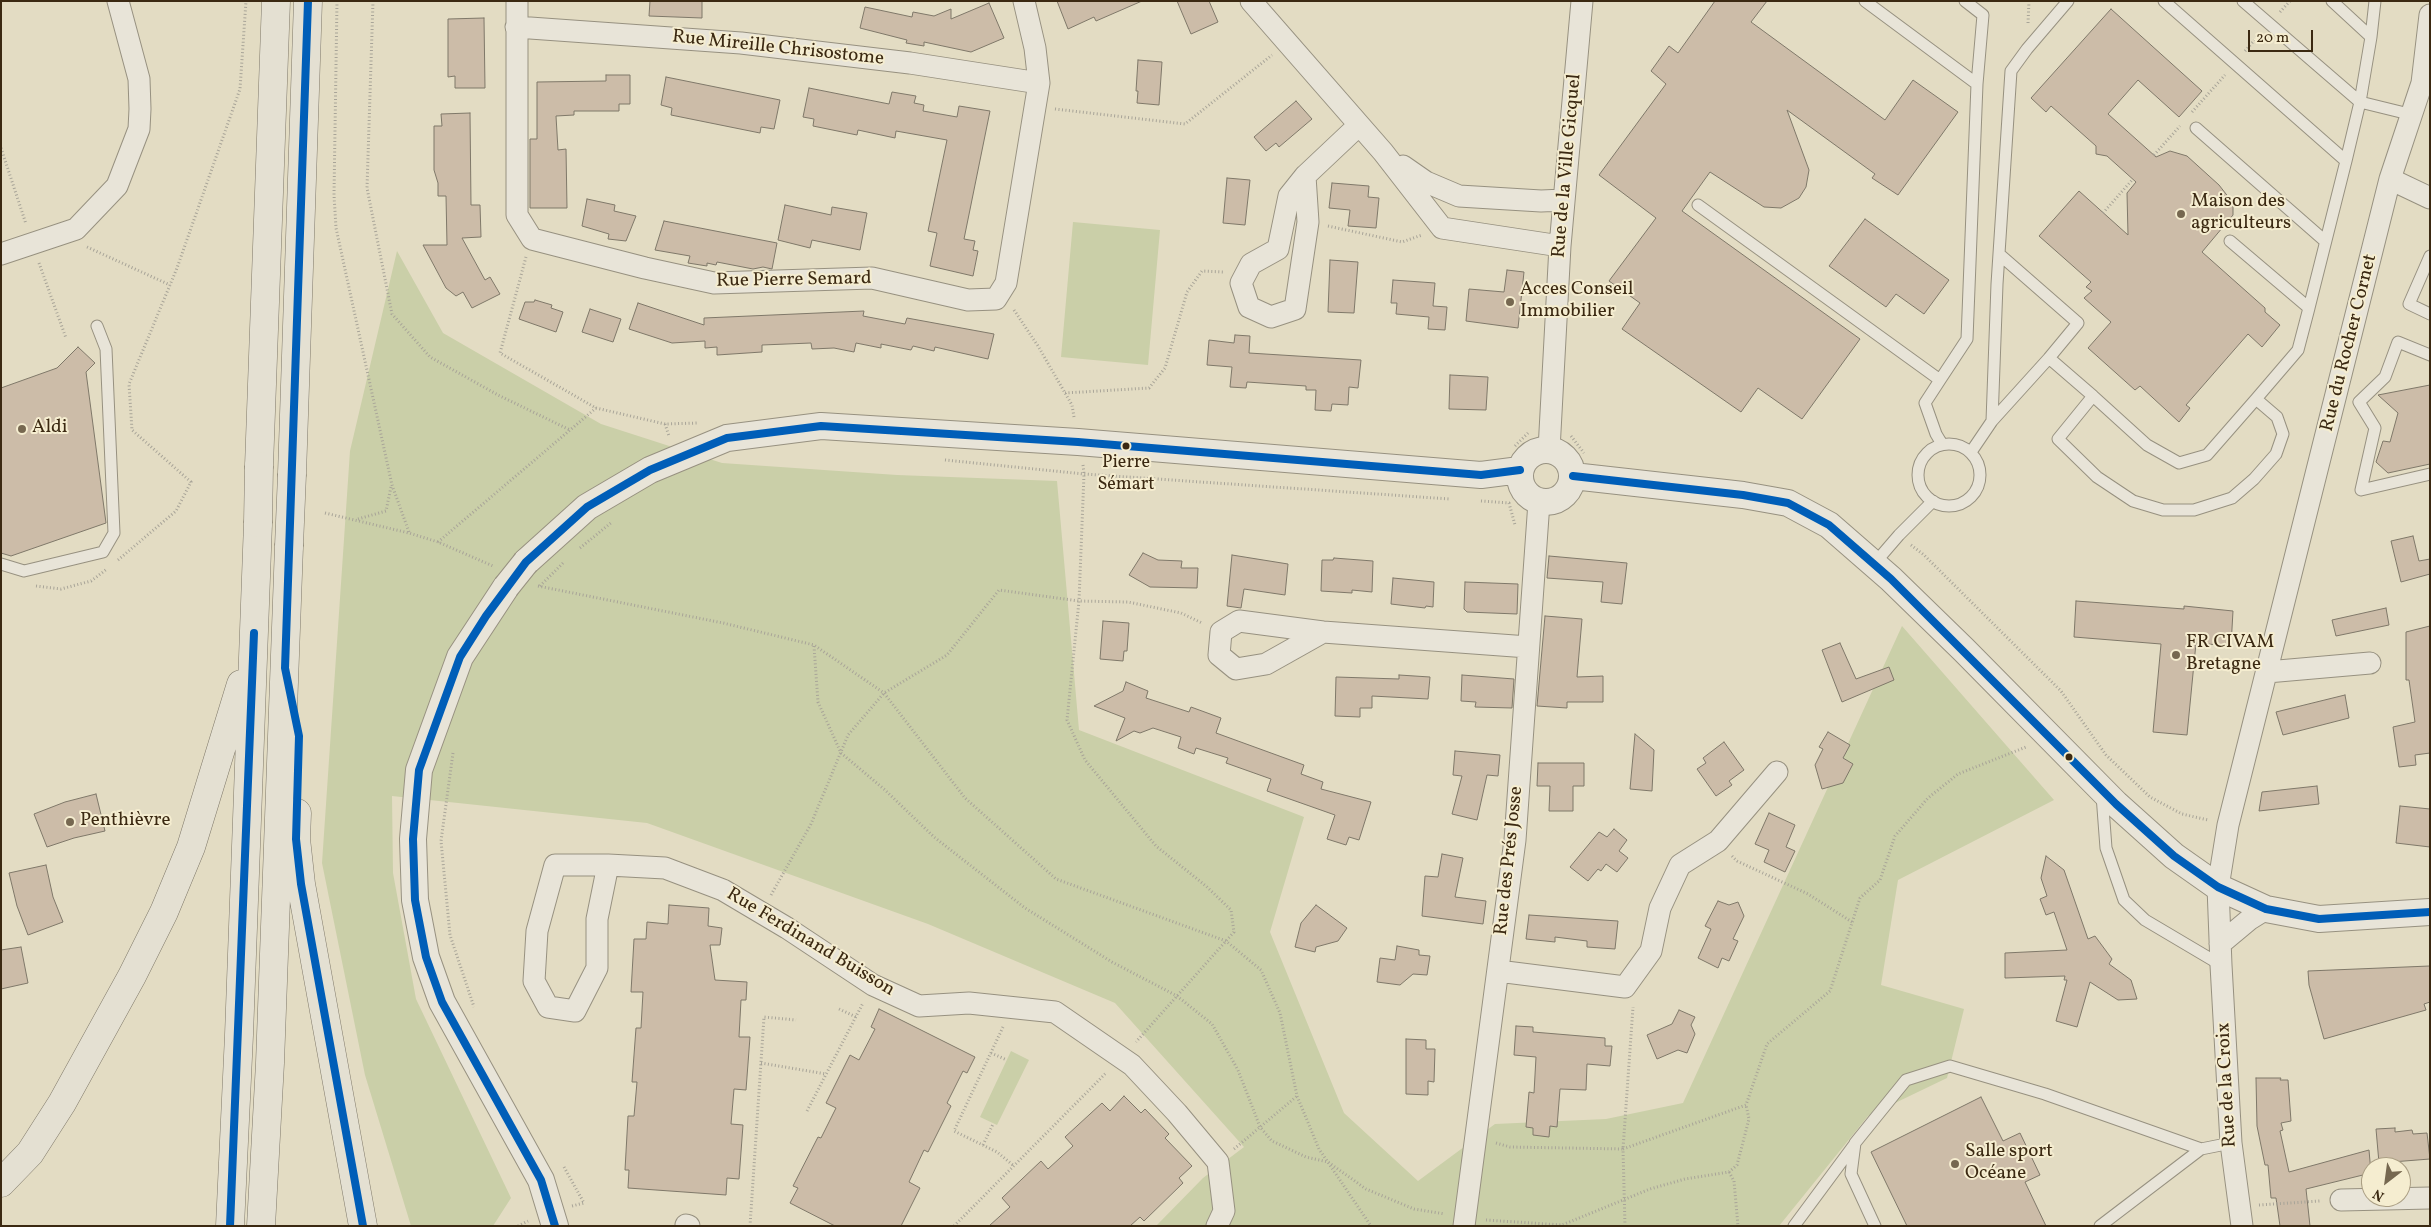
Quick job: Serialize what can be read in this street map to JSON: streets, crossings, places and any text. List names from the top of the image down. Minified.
{"streets":{"street":["Rue Mireille Chrisostome","Rue de la Ville Gicquel","Rue Pierre Semard","Rue du Rocher Cornet","Rue des Prés Josse","Rue Ferdinand Buisson","Rue de la Croix"]},"crossings":[["Rue de la Ville Gicquel","Rue des Prés Josse"],["Rue du Rocher Cornet","Rue de la Croix"]],"places":["Maison des agriculteurs","Acces Conseil Immobilier","Aldi","Pierre Sémart","FR CIVAM Bretagne","Penthièvre","Salle sport Océane"],"scale_bar":"20 m","north":"bottom left"}
